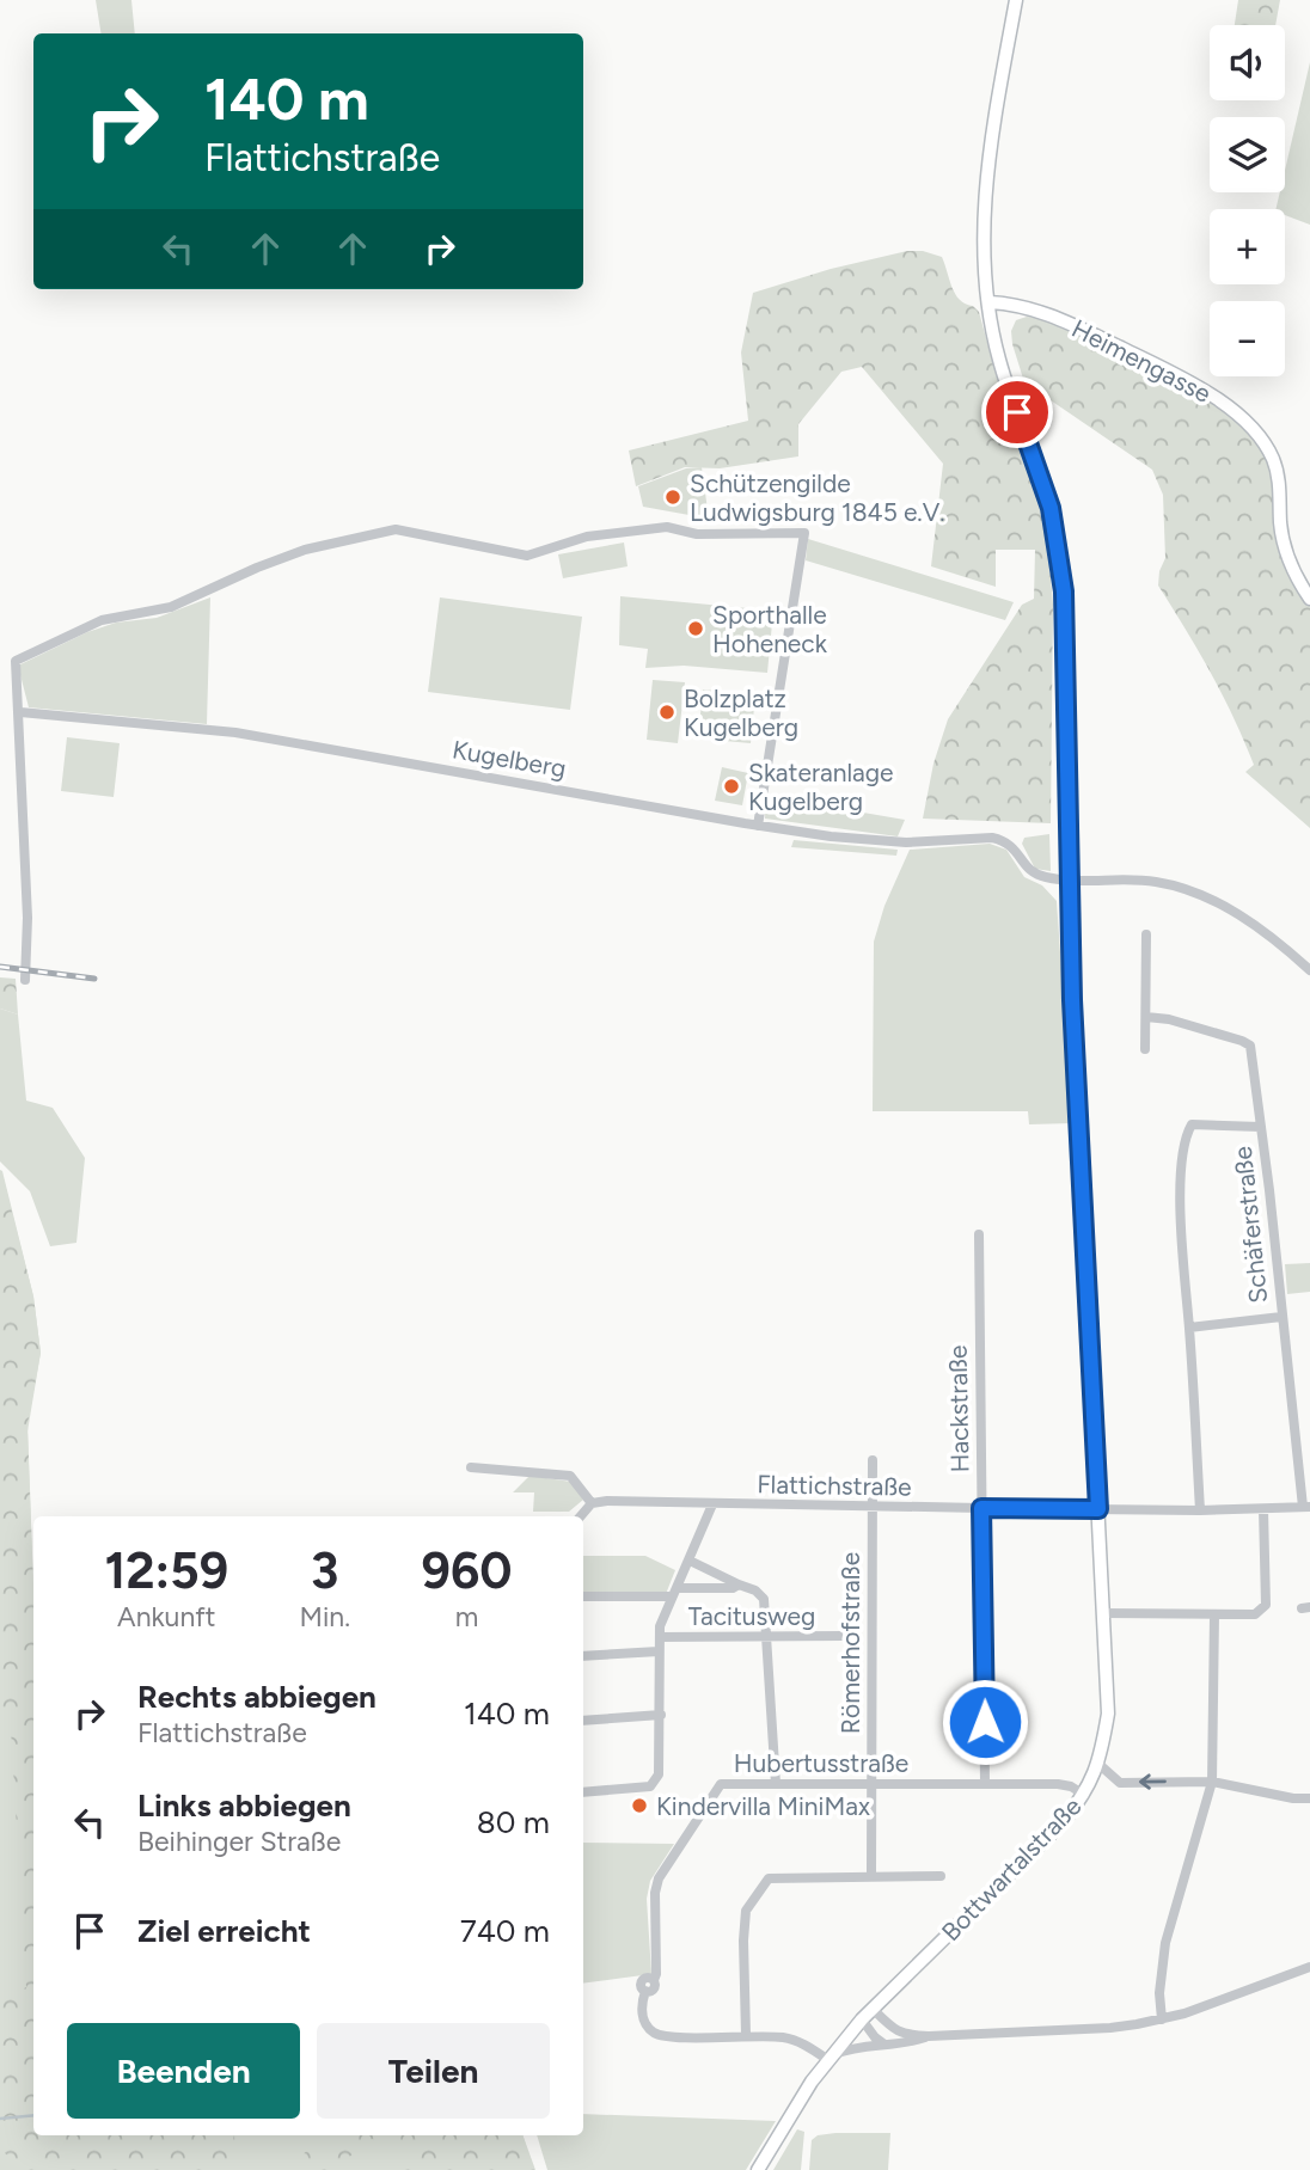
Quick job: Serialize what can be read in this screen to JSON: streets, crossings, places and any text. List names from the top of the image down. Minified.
{"streets":{"main road":["Heimengasse","Bottwartalstraße"],"street":["Kugelberg","Schäferstraße","Hackstraße","Flattichstraße","Tacitusweg","Römerhofstraße","Hubertusstraße"]},"crossings":[["Heimengasse","Bottwartalstraße"],["Kugelberg","Bottwartalstraße"],["Schäferstraße","Flattichstraße"],["Hackstraße","Flattichstraße"],["Hackstraße","Hubertusstraße"],["Flattichstraße","Römerhofstraße"],["Flattichstraße","Bottwartalstraße"],["Römerhofstraße","Hubertusstraße"],["Hubertusstraße","Bottwartalstraße"]],"places":["Schützengilde Ludwigsburg 1845 e.V.","Sporthalle Hoheneck","Bolzplatz Kugelberg","Skateranlage Kugelberg","Kindervilla MiniMax"],"page":{"map_buttons":["+","−"],"turn":["140 m","Flattichstraße"],"eta":["12:59","Ankunft","3","Min.","960","m"],"list":[{"name":"Rechts abbiegen","note":"Flattichstraße","value":"140 m"},{"name":"Links abbiegen","note":"Beihinger Straße","value":"80 m"},{"name":"Ziel erreicht","value":"740 m"}],"buttons":["Beenden","Teilen"]}}
